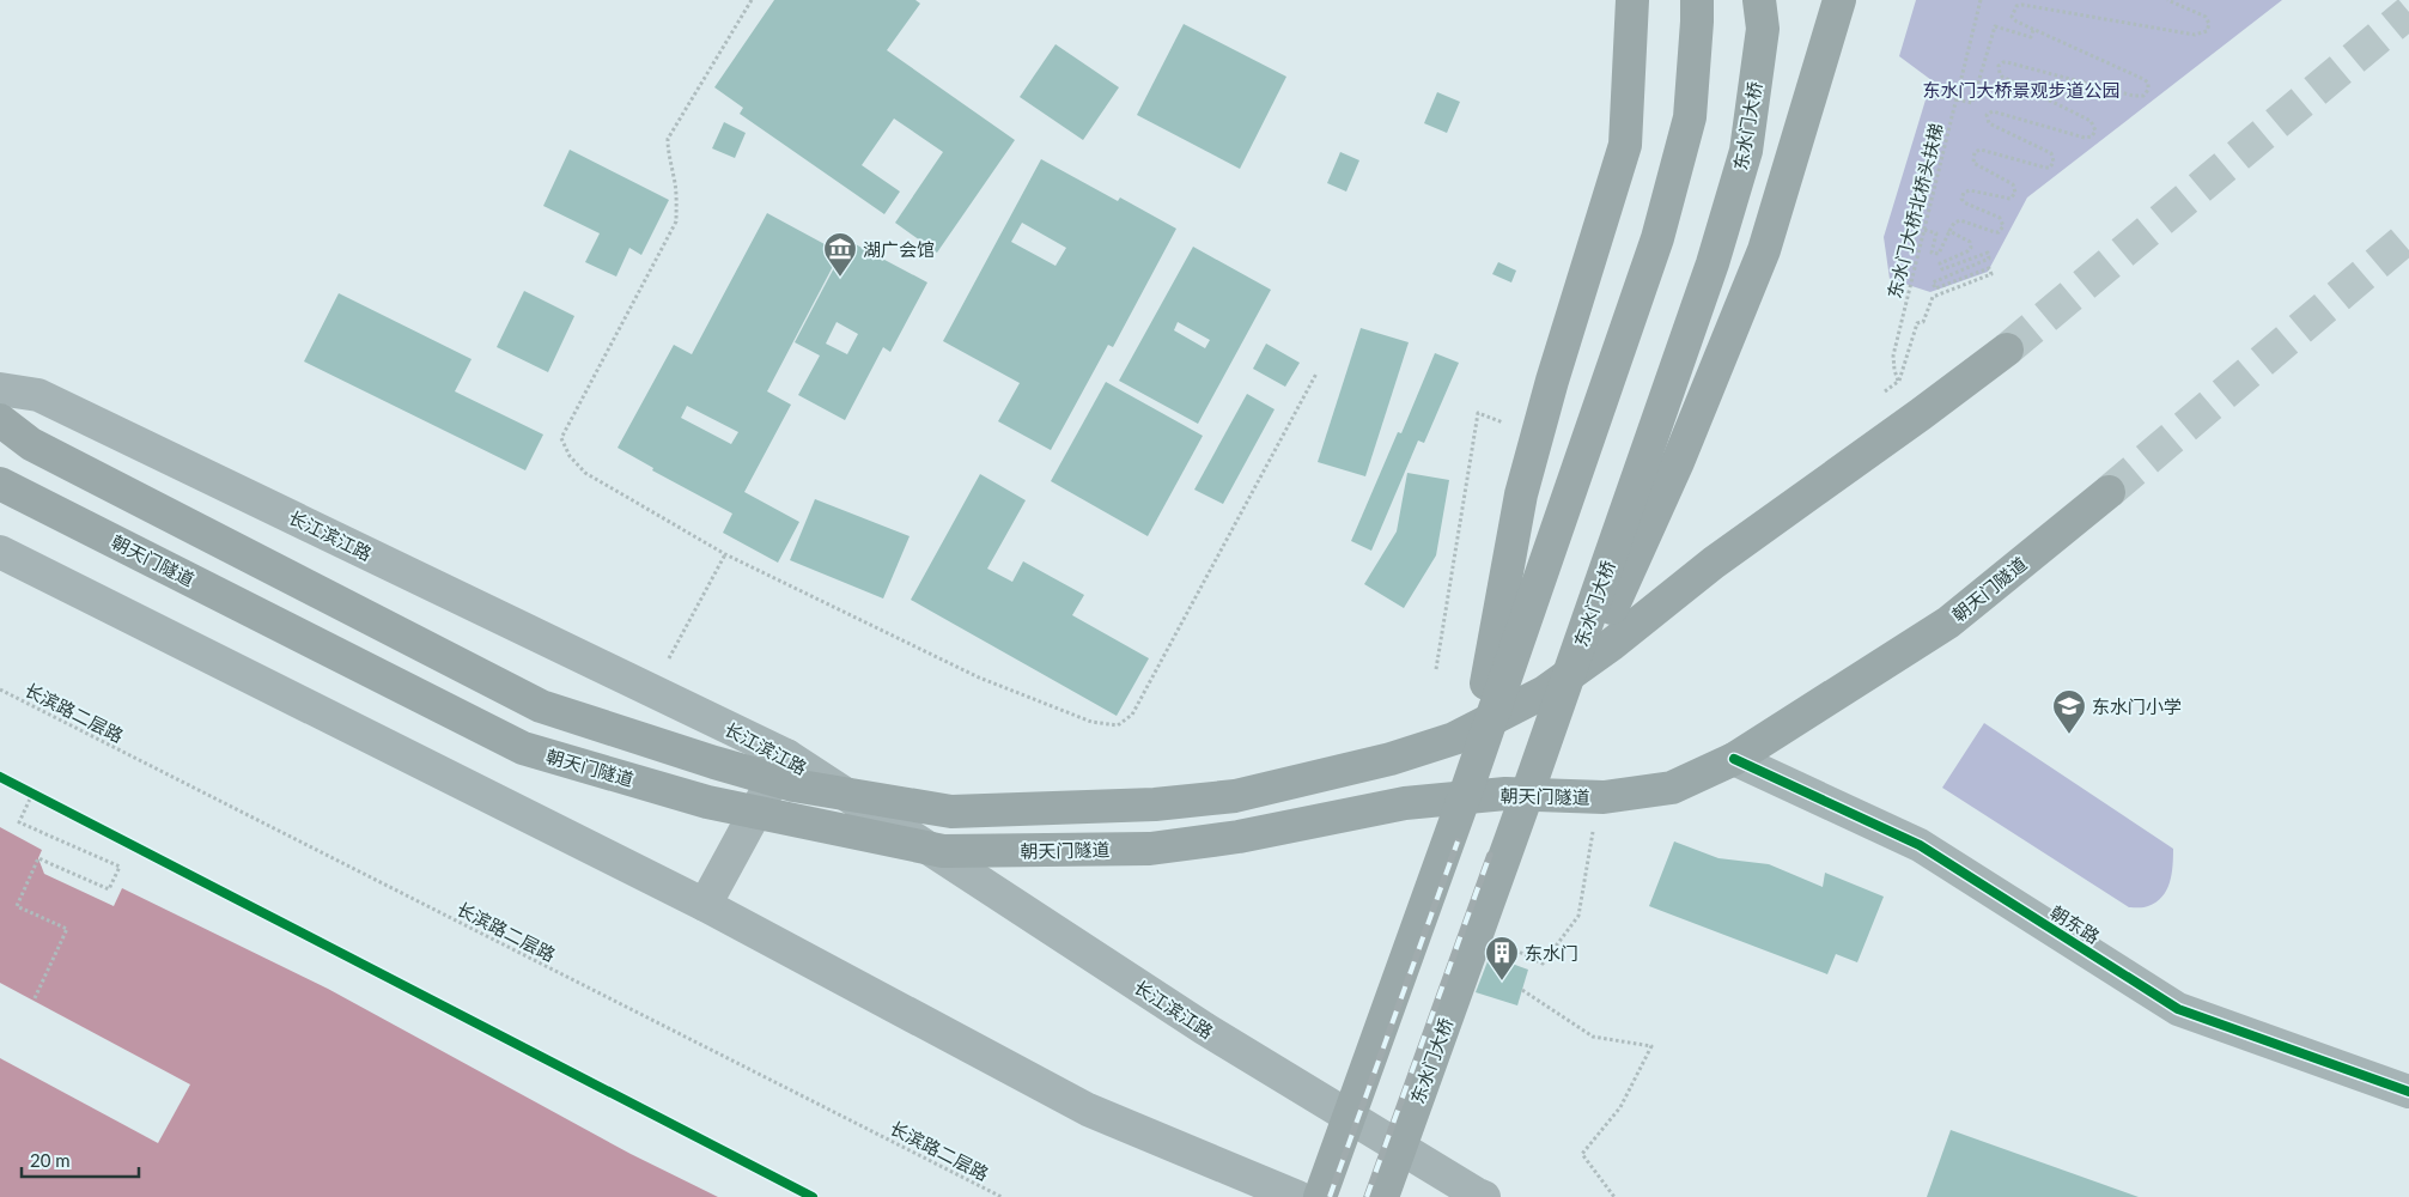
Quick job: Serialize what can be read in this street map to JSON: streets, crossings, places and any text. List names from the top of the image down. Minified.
{"streets":{"main road":["东水门大桥","长江滨江路","朝天门隧道","朝东路"],"path":["东水门大桥北桥头扶梯","长滨路二层路"]},"crossings":[["朝天门隧道","朝东路"]],"parks":["东水门大桥景观步道公园"],"places":{"museum":["湖广会馆"],"school or university":["东水门小学"],"building":["东水门"]},"scale_bar":"20 m"}
